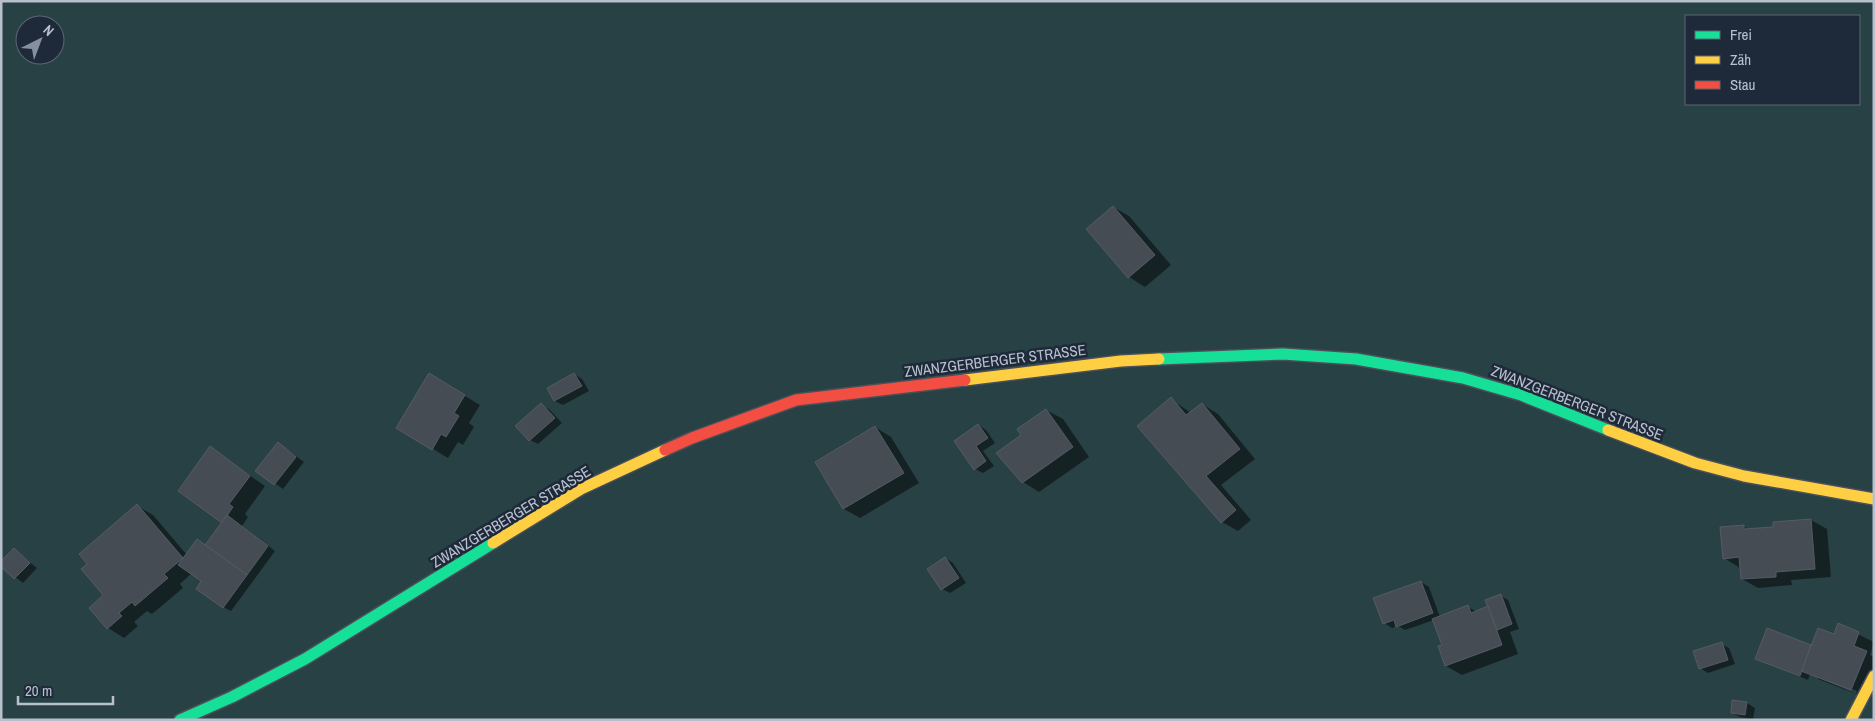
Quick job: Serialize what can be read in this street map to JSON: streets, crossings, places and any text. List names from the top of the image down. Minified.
{"streets":{"street":["ZWANZGERBERGER STRASSE"]},"legend":["Frei","Zäh","Stau"],"scale_bar":"20 m","north":"top right"}
